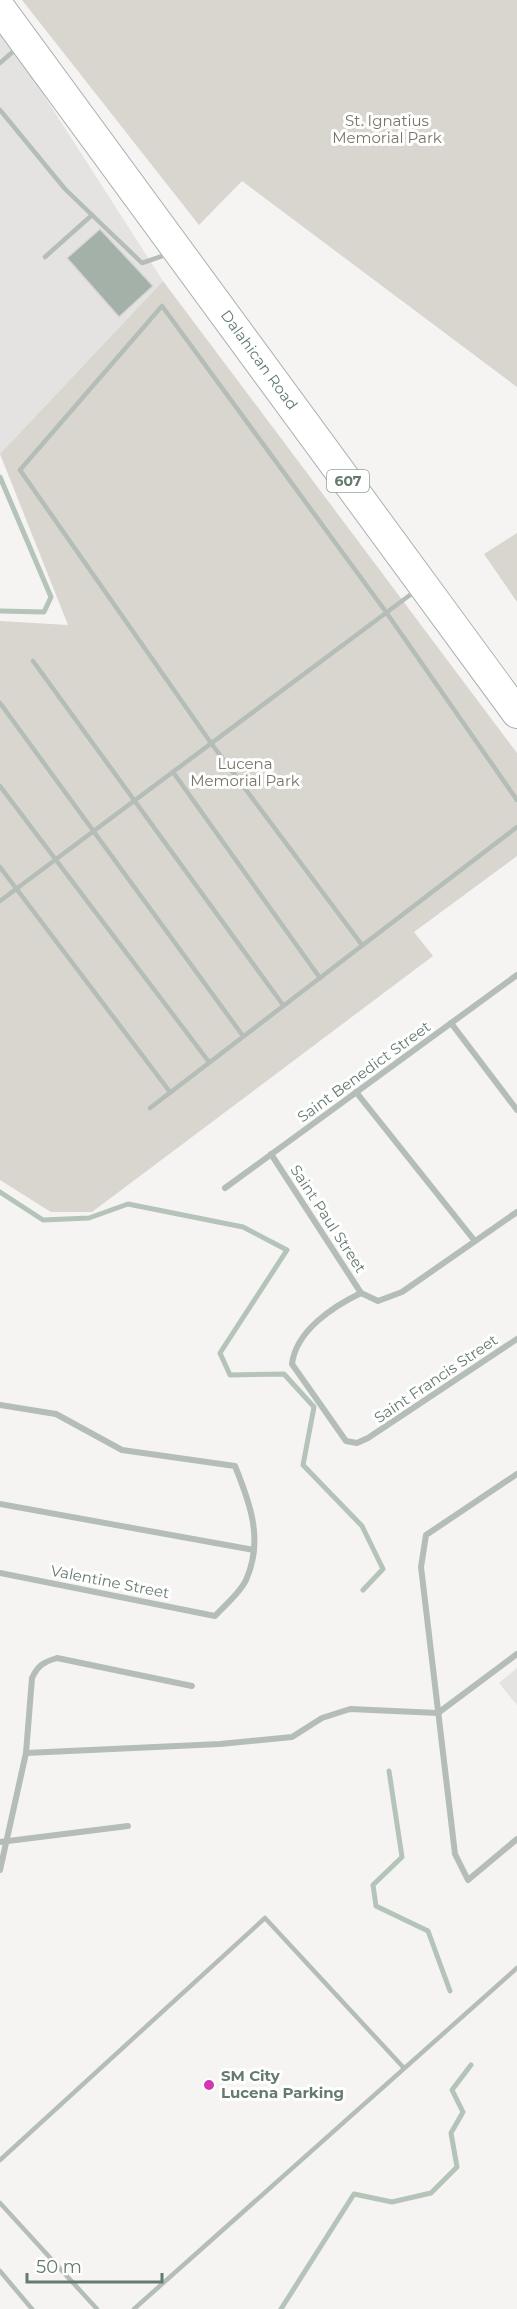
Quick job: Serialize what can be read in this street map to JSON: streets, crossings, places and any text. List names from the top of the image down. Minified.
{"streets":{"main road":["Dalahican Road","607"],"street":["Saint Benedict Street","Saint Paul Street","Saint Francis Street","Valentine Street"]},"crossings":[["Saint Benedict Street","Saint Paul Street"],["Saint Paul Street","Saint Francis Street"]],"parks":["St. Ignatius Memorial Park","Lucena Memorial Park"],"places":["SM City Lucena Parking"],"scale_bar":"50 m"}
